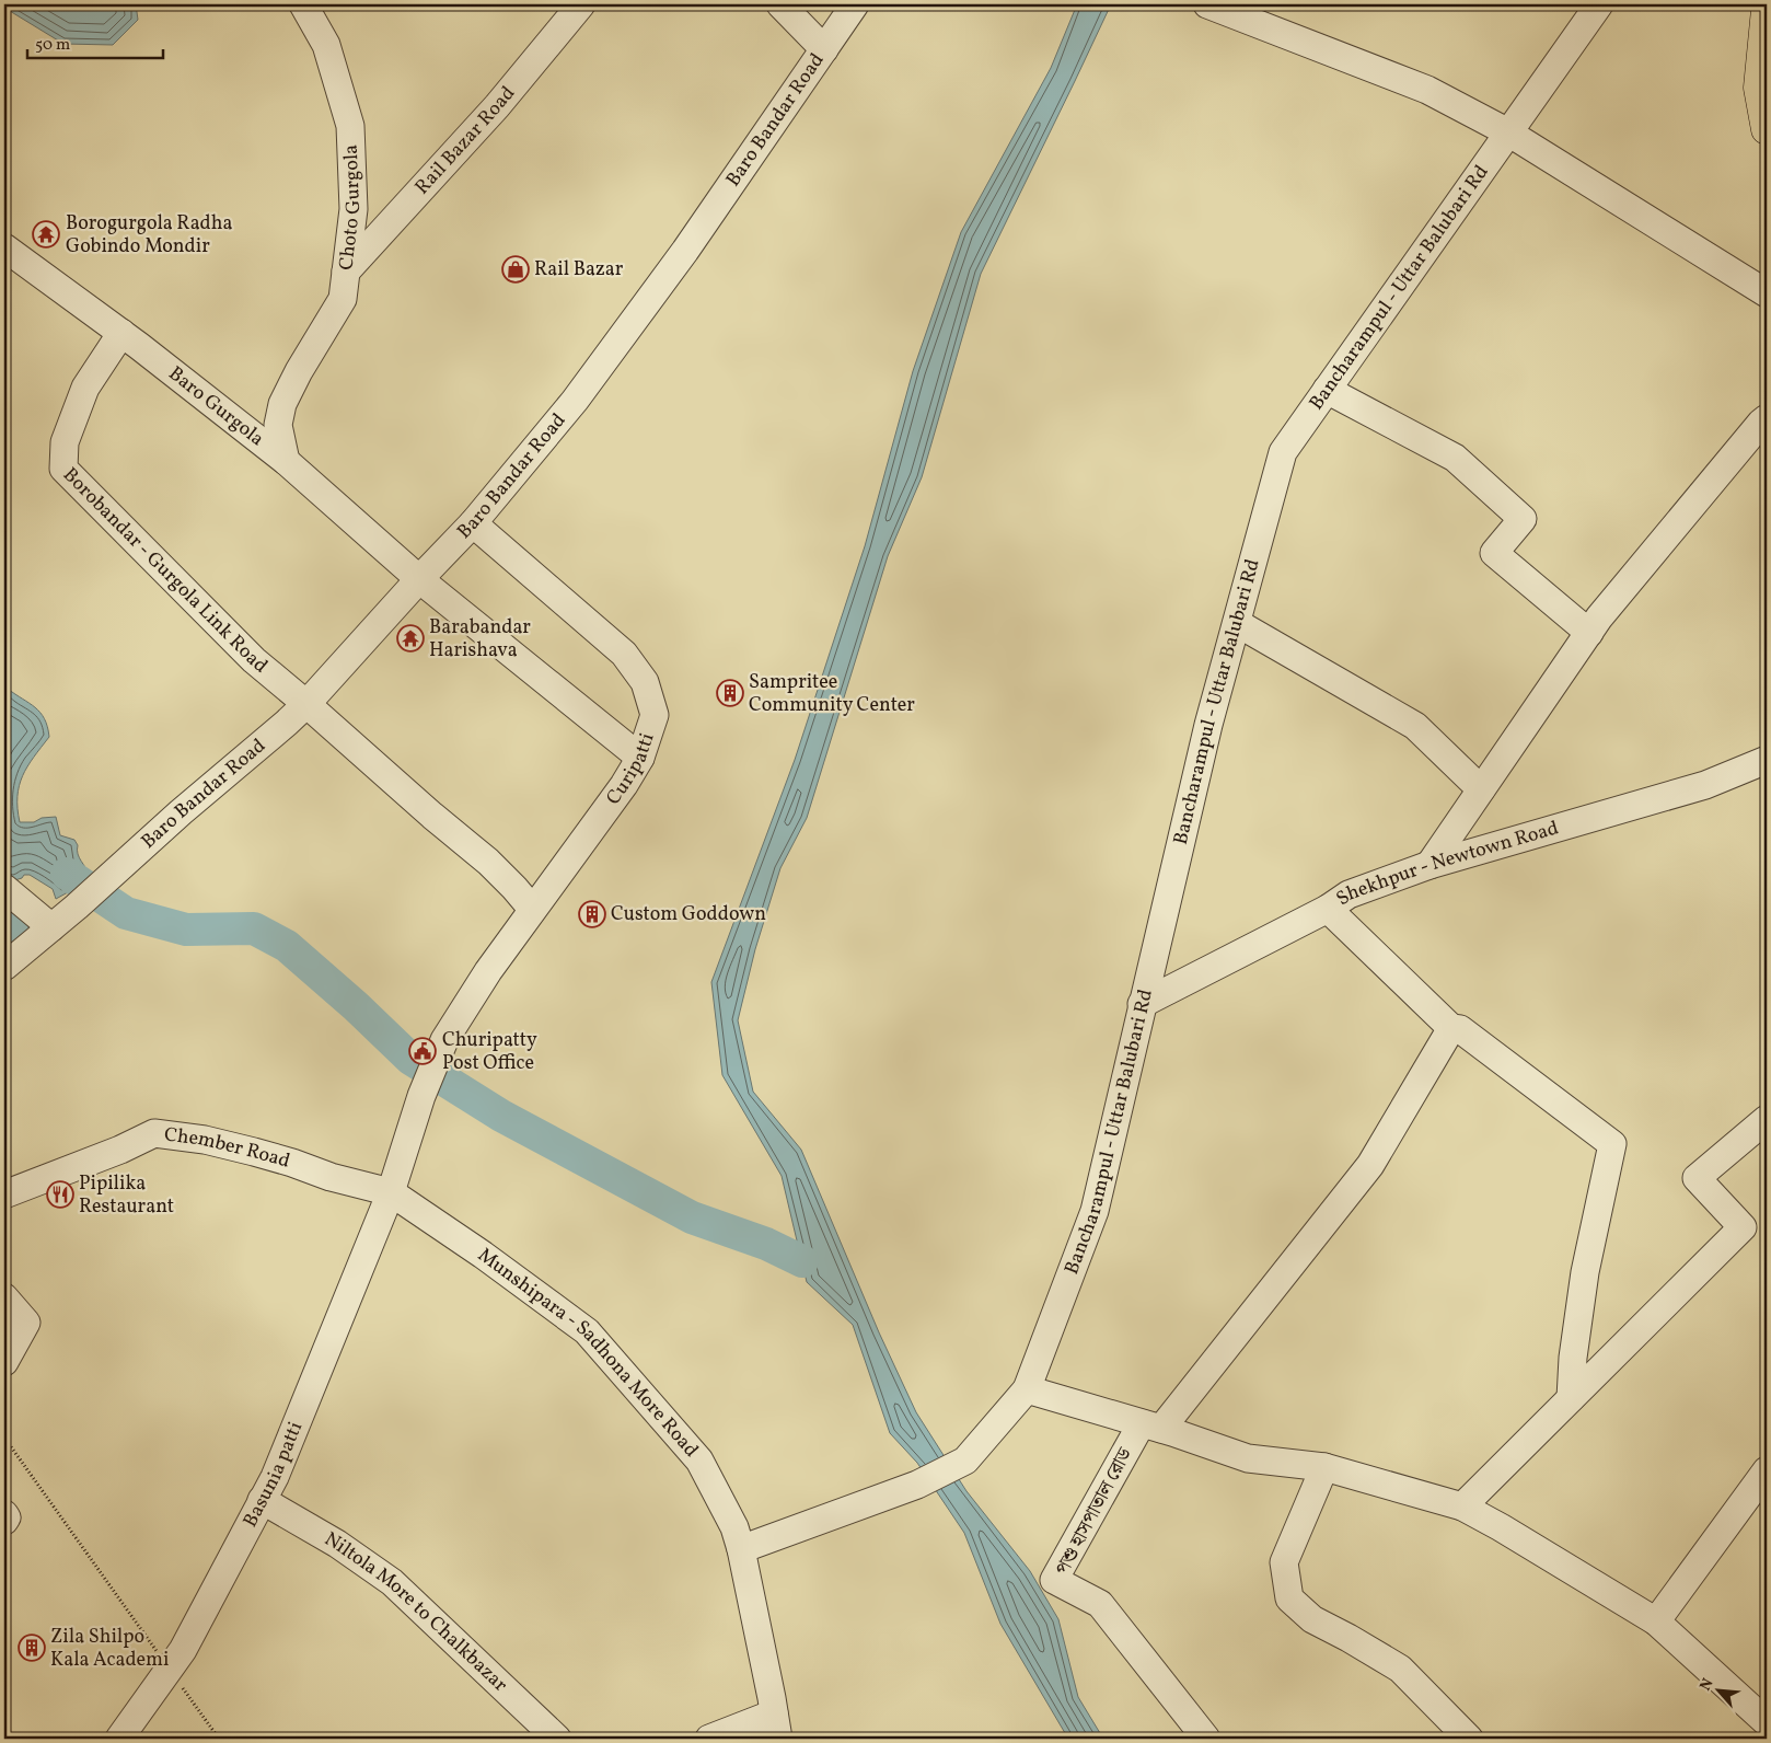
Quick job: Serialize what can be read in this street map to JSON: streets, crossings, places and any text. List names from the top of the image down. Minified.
{"streets":{"street":["Baro Bandar Road","Rail Bazar Road","Choto Gurgola","Bancharampul - Uttar Balubari Rd","Baro Gurgola","Borobandar - Gurgola Link Road","Curipatti","Shekhpur - Newtown Road","Chember Road","Munshipara - Sadhona More Road","Basunia patti","পশু হাসপাতাল রোড","Niltola More to Chalkbazar"]},"crossings":[["Baro Bandar Road","Baro Gurgola"],["Baro Bandar Road","Borobandar - Gurgola Link Road"],["Baro Bandar Road","Curipatti"],["Rail Bazar Road","Choto Gurgola"],["Choto Gurgola","Baro Gurgola"],["Bancharampul - Uttar Balubari Rd","Shekhpur - Newtown Road"],["Bancharampul - Uttar Balubari Rd","Munshipara - Sadhona More Road"],["Baro Gurgola","Borobandar - Gurgola Link Road"],["Baro Gurgola","Curipatti"],["Borobandar - Gurgola Link Road","Curipatti"],["Curipatti","Basunia patti"],["Chember Road","Munshipara - Sadhona More Road"],["Chember Road","Basunia patti"],["Munshipara - Sadhona More Road","Basunia patti"],["Basunia patti","Niltola More to Chalkbazar"]],"places":{"temple":["Borogurgola Radha Gobindo Mondir","Barabandar Harishava"],"shop":["Rail Bazar"],"building":["Sampritee Community Center","Custom Goddown","Zila Shilpo Kala Academi"],"public building":["Churipatty Post Office"],"restaurant":["Pipilika Restaurant"]},"scale_bar":"50 m","north":"top left"}
